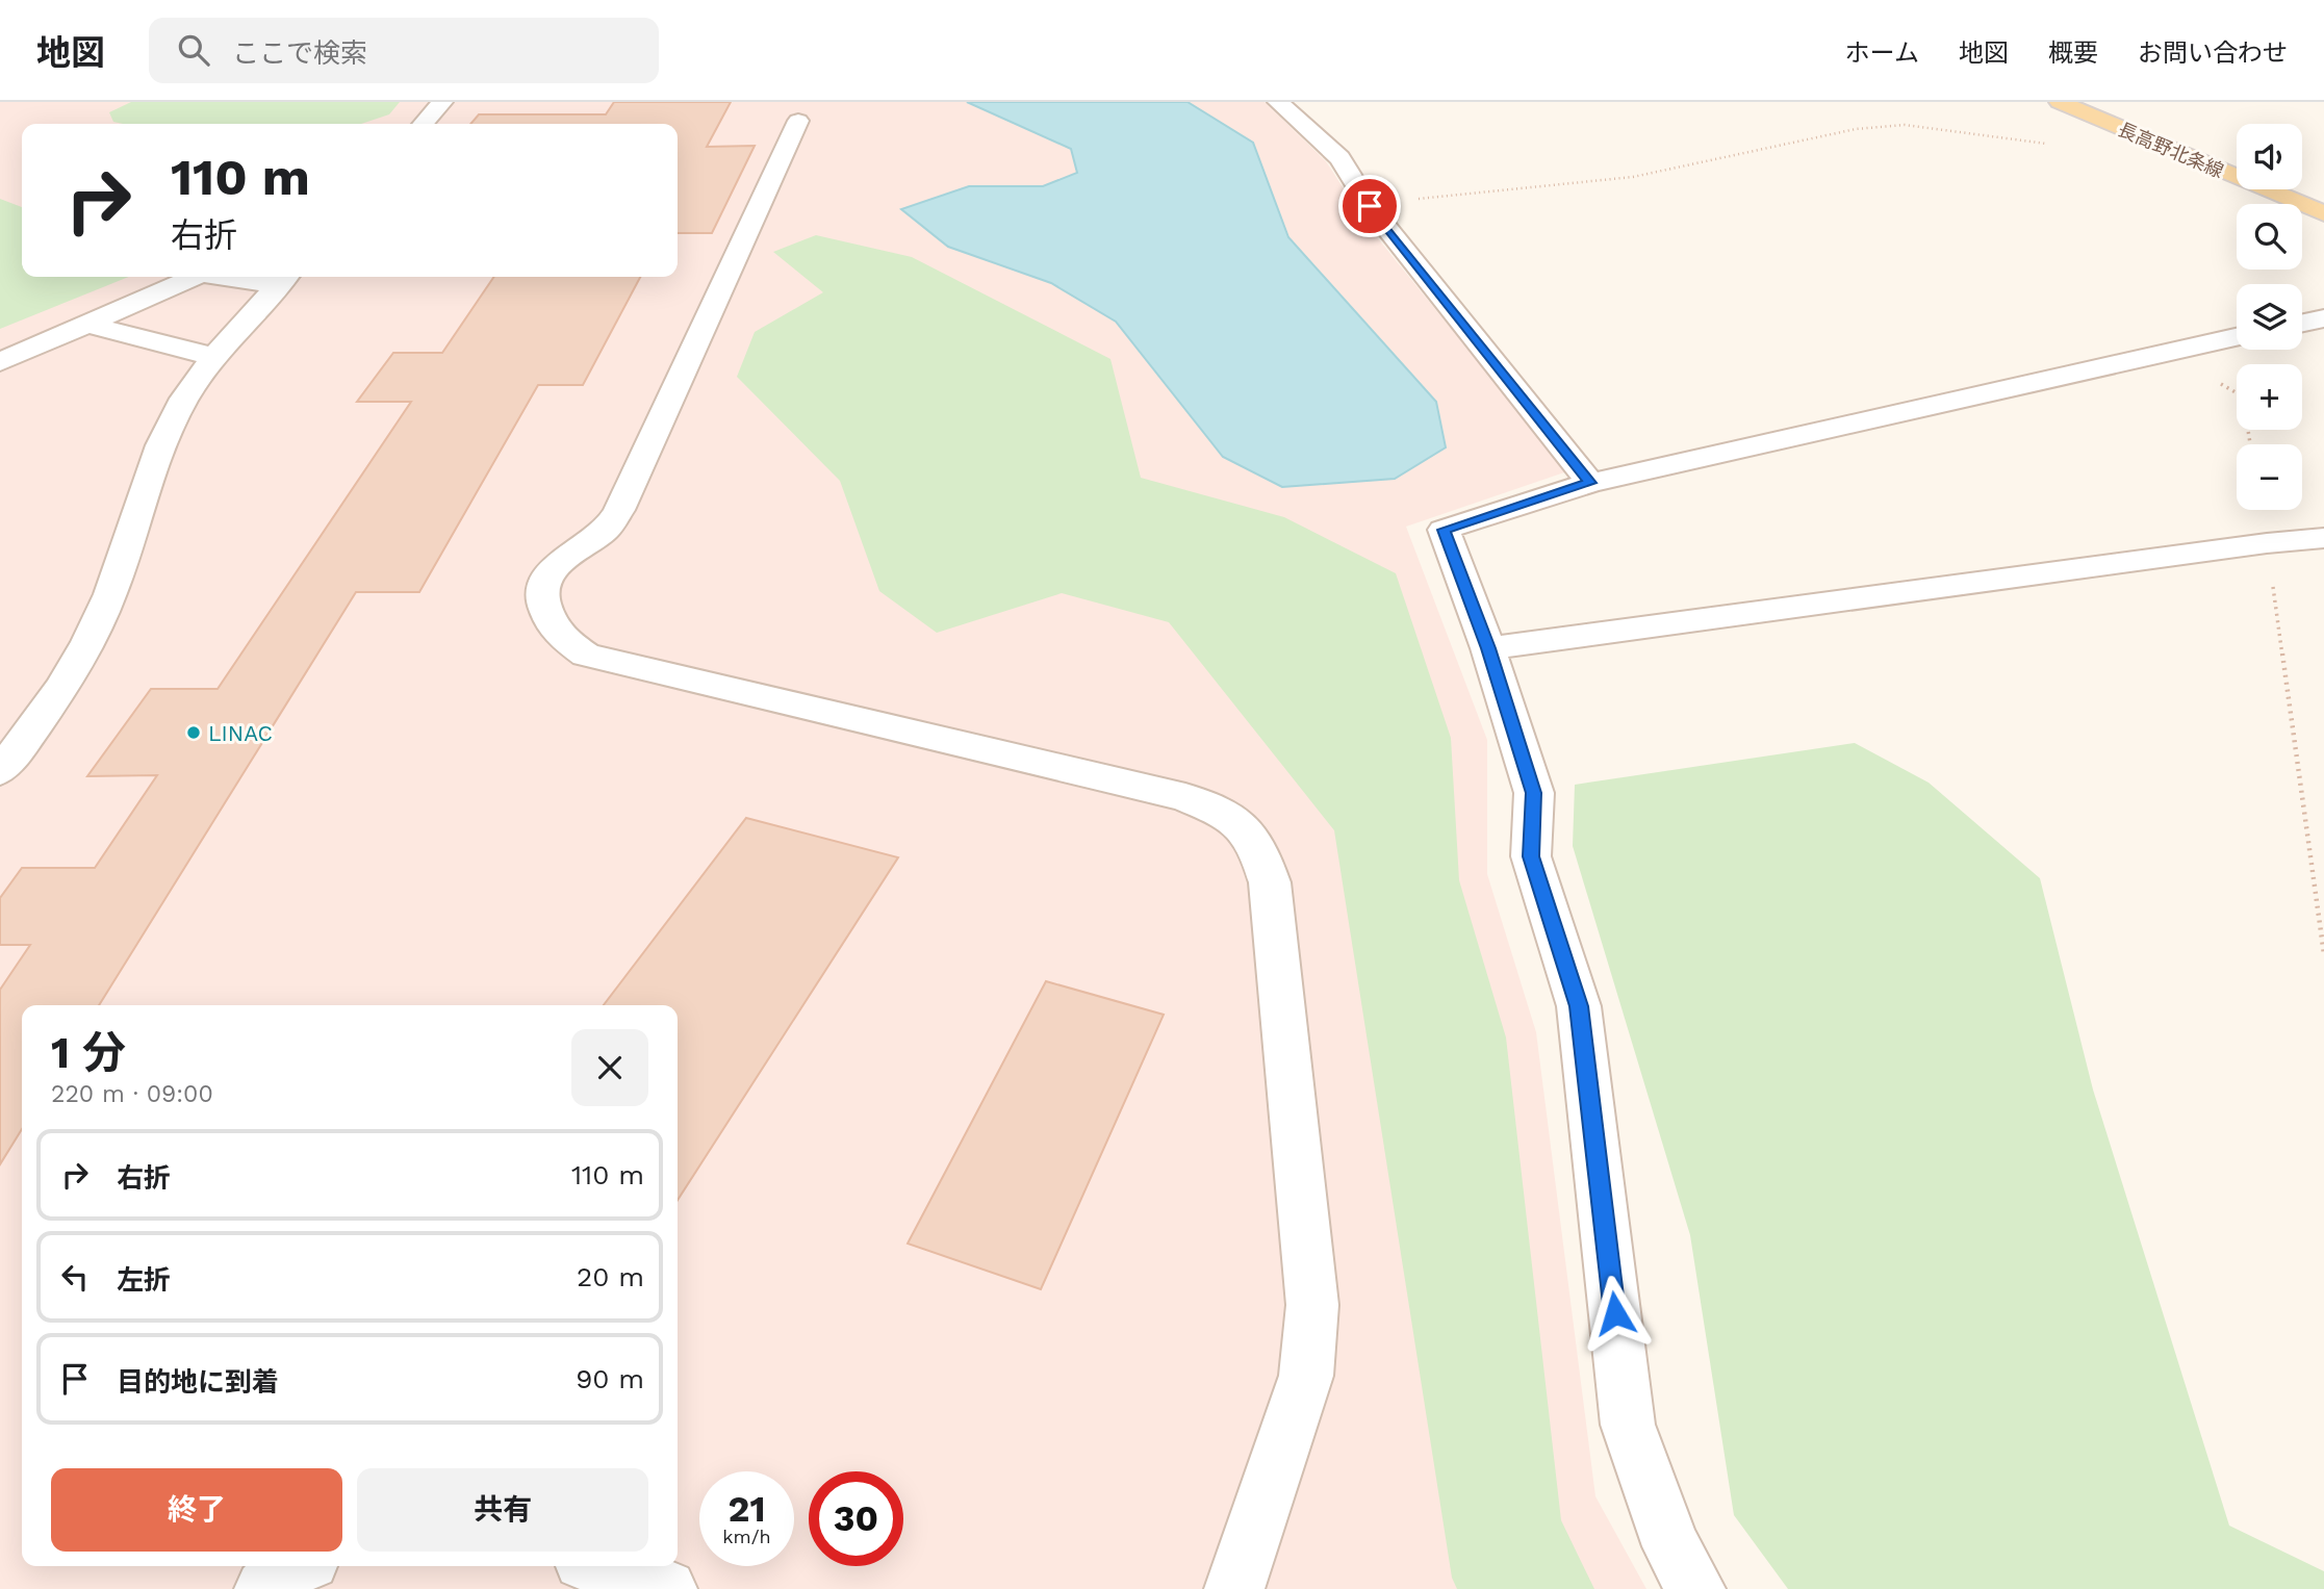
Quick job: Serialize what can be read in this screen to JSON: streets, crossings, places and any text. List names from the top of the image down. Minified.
{"streets":{"main road":["長高野北条線"]},"places":["LINAC"],"page":{"header":"地図","search":"ここで検索","nav":["ホーム","地図","概要","お問い合わせ"],"map_buttons":["+","−"],"turn":["110 m","右折"],"heading":["1 分","220 m · 09:00"],"list":[{"name":"右折","value":"110 m"},{"name":"左折","value":"20 m"},{"name":"目的地に到着","value":"90 m"}],"buttons":["終了","共有"],"speed":"21 km/h","limit":"30"}}
